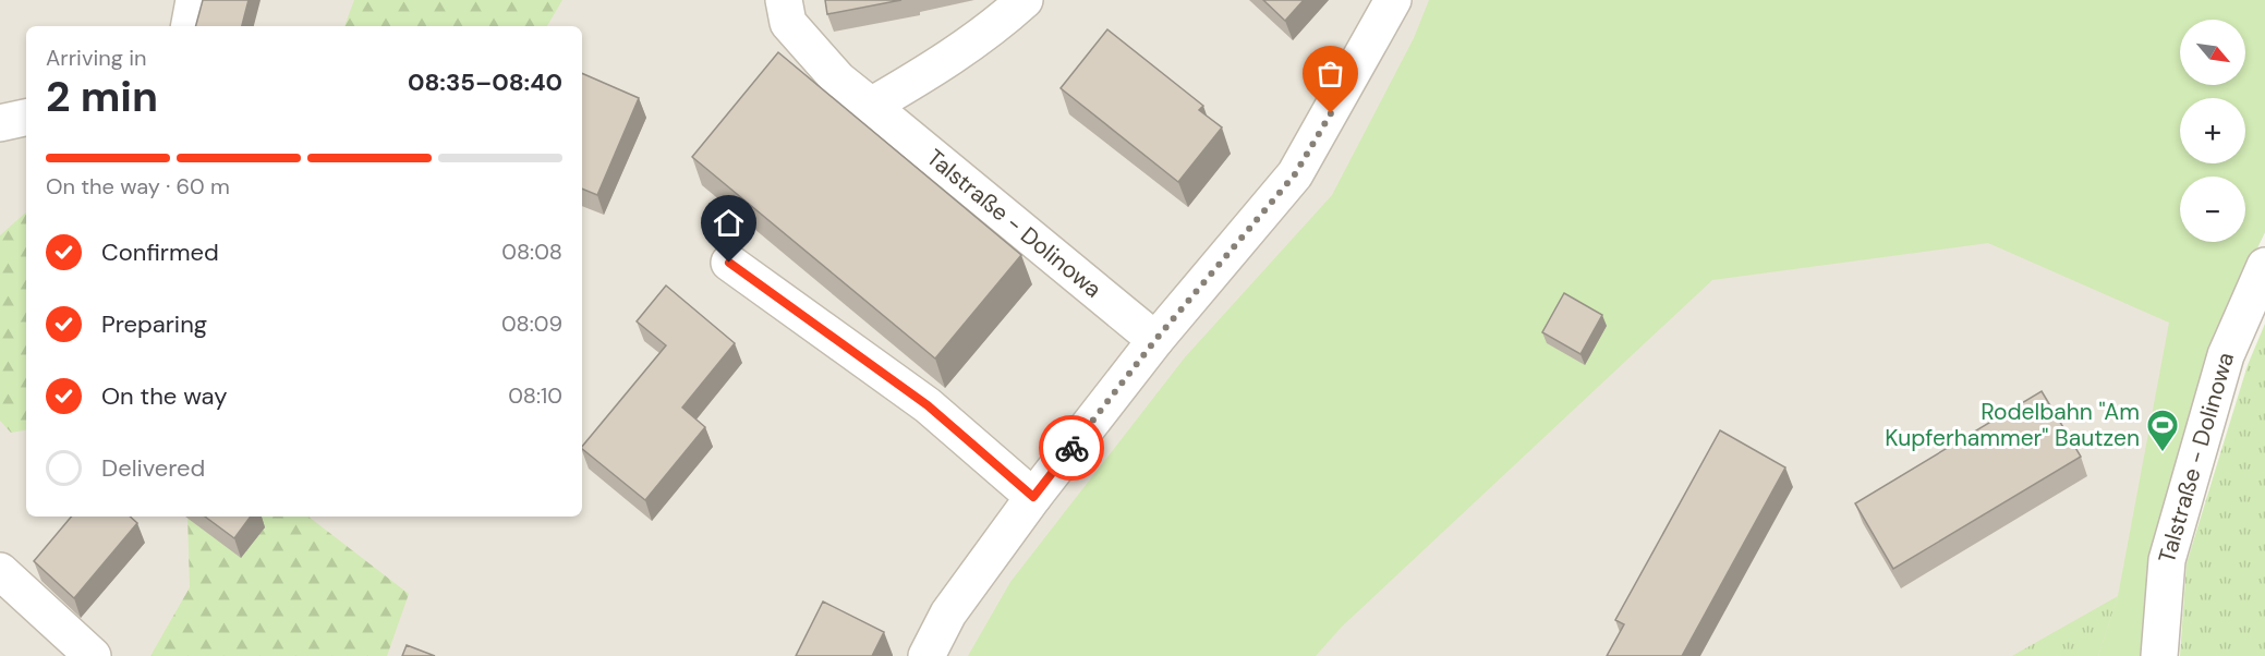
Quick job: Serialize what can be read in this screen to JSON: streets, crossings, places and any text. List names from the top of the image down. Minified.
{"streets":{"street":["Talstraße - Dolinowa"]},"places":{"sports":["Rodelbahn \"Am Kupferhammer\" Bautzen"]},"north":"bottom right","page":{"map_buttons":["+","−"],"heading":["2 min","Arriving in","08:35–08:40"],"bar":"On the way · 60 m","list":[["Confirmed","08:08"],["Preparing","08:09"],["On the way","08:10"],"Delivered"]}}
